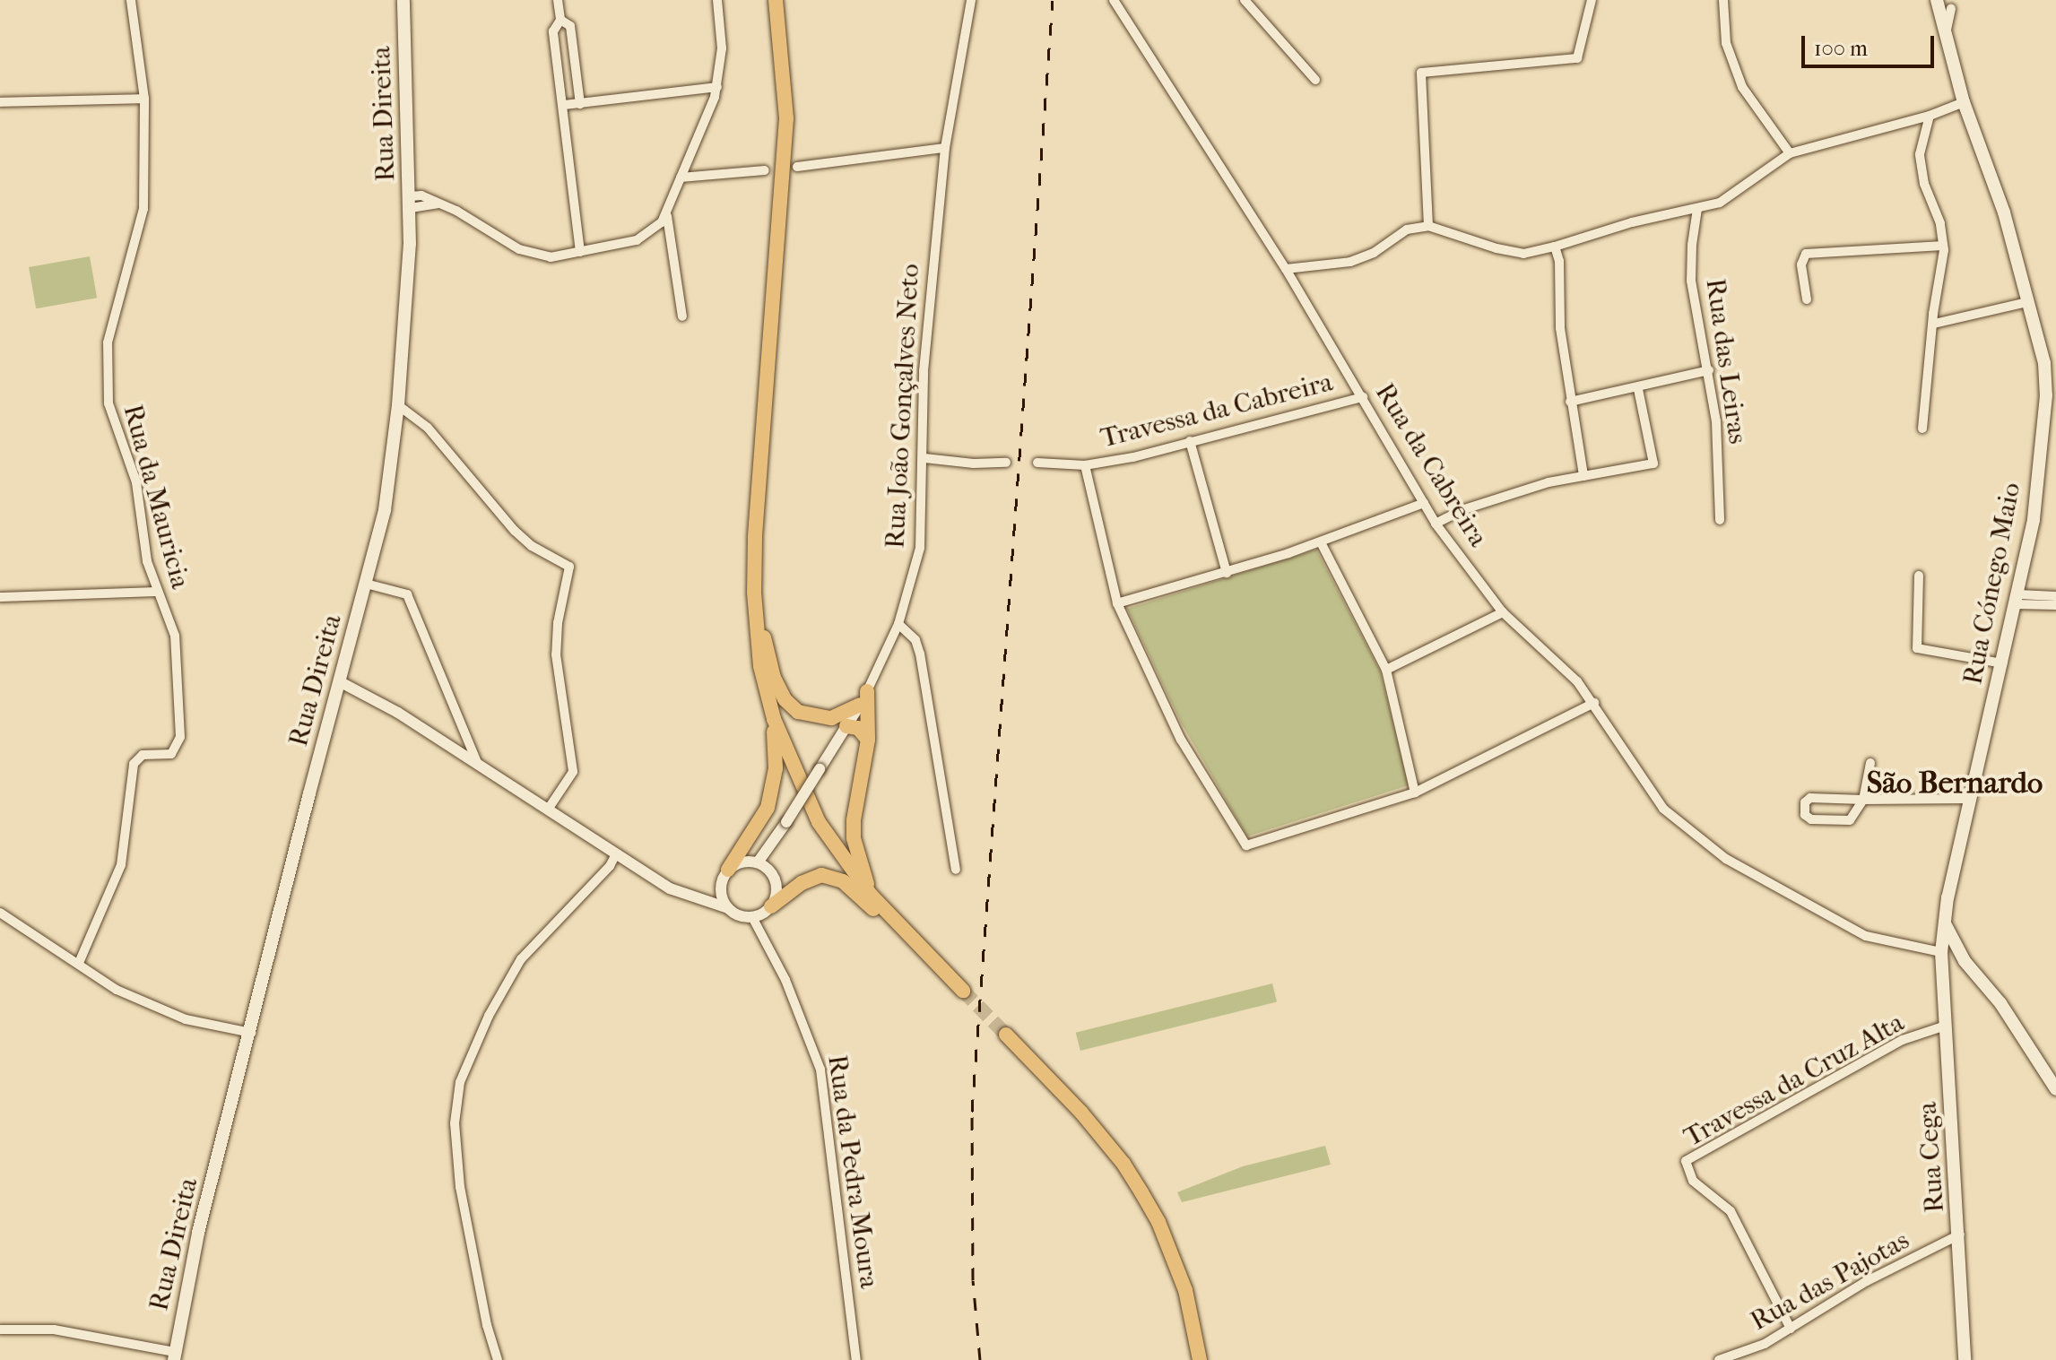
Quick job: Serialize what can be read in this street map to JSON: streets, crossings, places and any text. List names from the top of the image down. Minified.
{"streets":{"main road":["Rua Direita","Rua Cónego Maio","Rua Cega"],"street":["Rua das Leiras","Rua João Gonçalves Neto","Travessa da Cabreira","Rua da Cabreira","Rua da Mauricia","Travessa da Cruz Alta","Rua da Pedra Moura","Rua das Pajotas"]},"crossings":[["Rua João Gonçalves Neto","Rua da Pedra Moura"],["Travessa da Cabreira","Rua da Cabreira"],["Rua da Cabreira","Rua Cónego Maio"],["Rua da Cabreira","Rua Cega"],["Rua Cónego Maio","Rua Cega"],["Travessa da Cruz Alta","Rua Cega"],["Travessa da Cruz Alta","Rua das Pajotas"],["Rua Cega","Rua das Pajotas"]],"districts":["São Bernardo"],"scale_bar":"100 m"}
